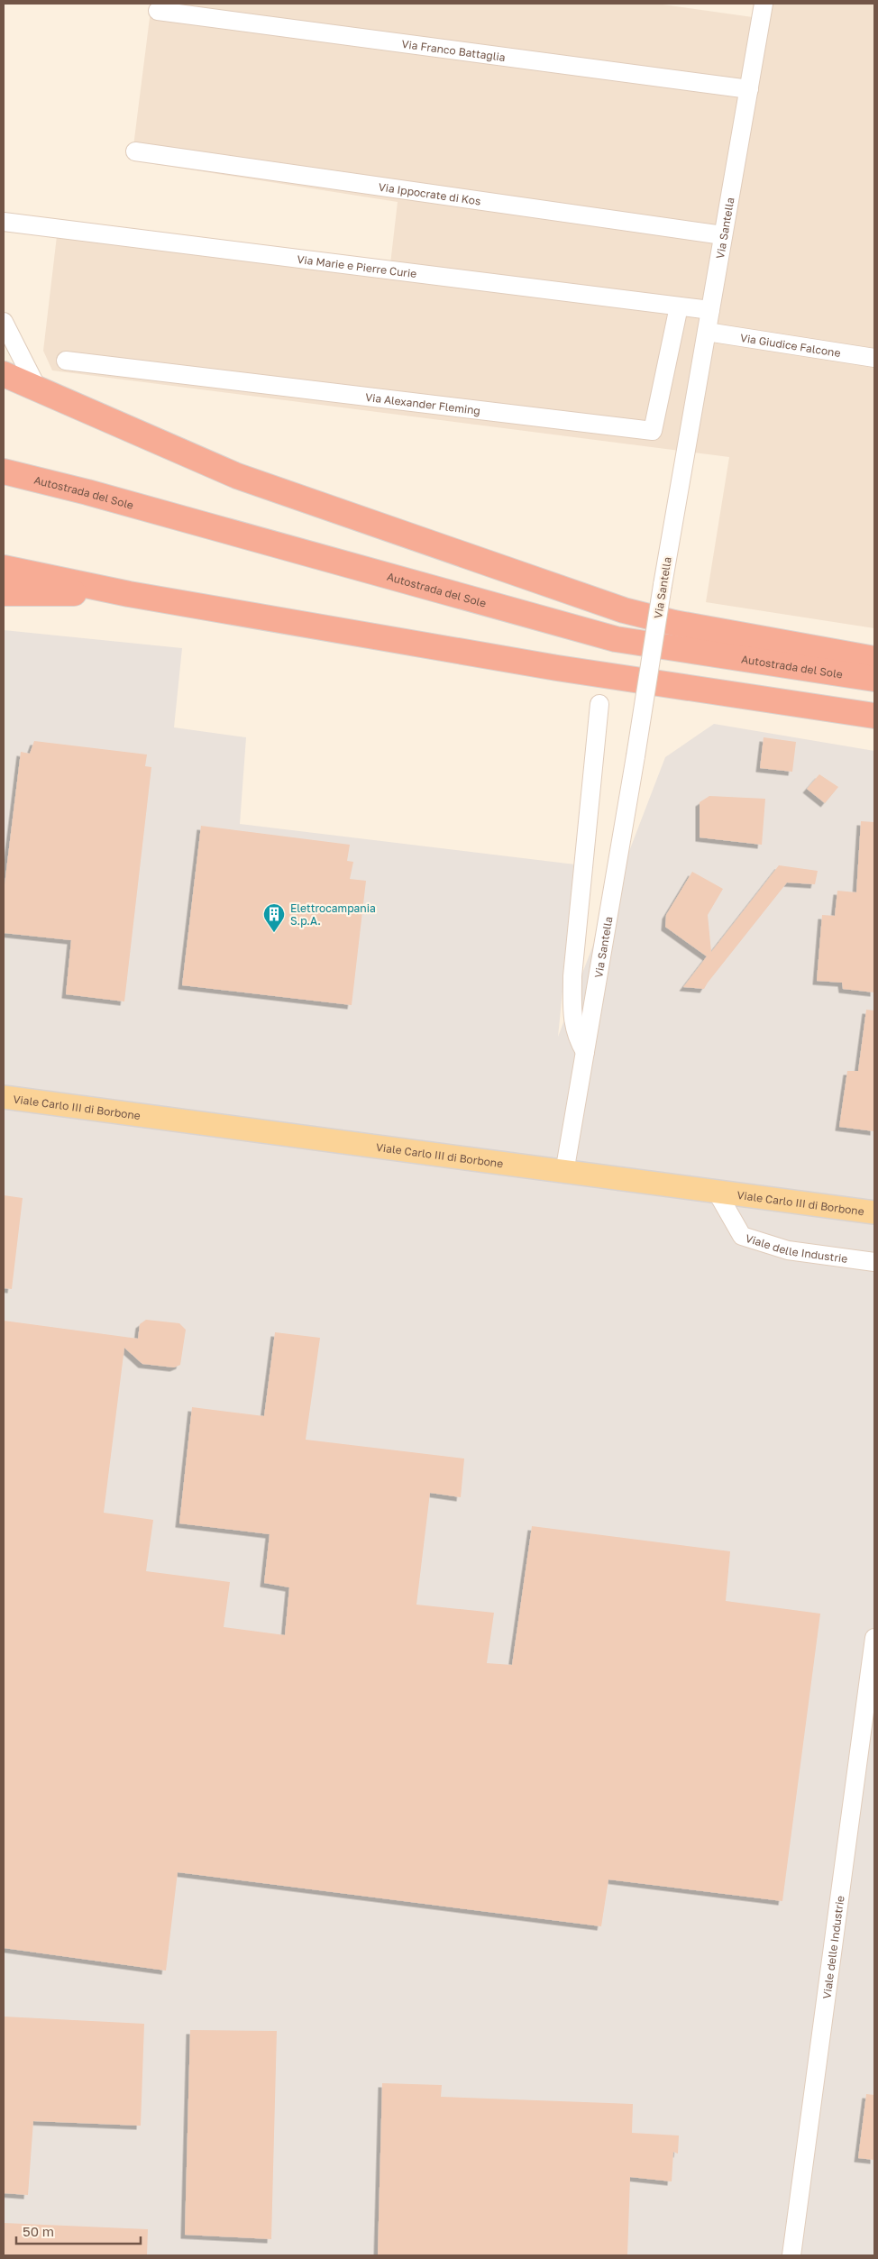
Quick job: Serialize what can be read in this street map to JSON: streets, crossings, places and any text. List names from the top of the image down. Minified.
{"streets":{"highway":["Autostrada del Sole"],"main road":["Viale Carlo III di Borbone"],"street":["Via Franco Battaglia","Via Ippocrate di Kos","Via Santella","Via Marie e Pierre Curie","Via Giudice Falcone","Via Alexander Fleming","Viale delle Industrie"]},"crossings":[["Via Franco Battaglia","Via Santella"],["Via Ippocrate di Kos","Via Santella"],["Via Santella","Via Marie e Pierre Curie"],["Via Santella","Via Giudice Falcone"],["Via Santella","Viale Carlo III di Borbone"],["Via Marie e Pierre Curie","Via Alexander Fleming"],["Viale Carlo III di Borbone","Viale delle Industrie"]],"places":{"building":["Elettrocampania S.p.A."]},"scale_bar":"50 m"}
